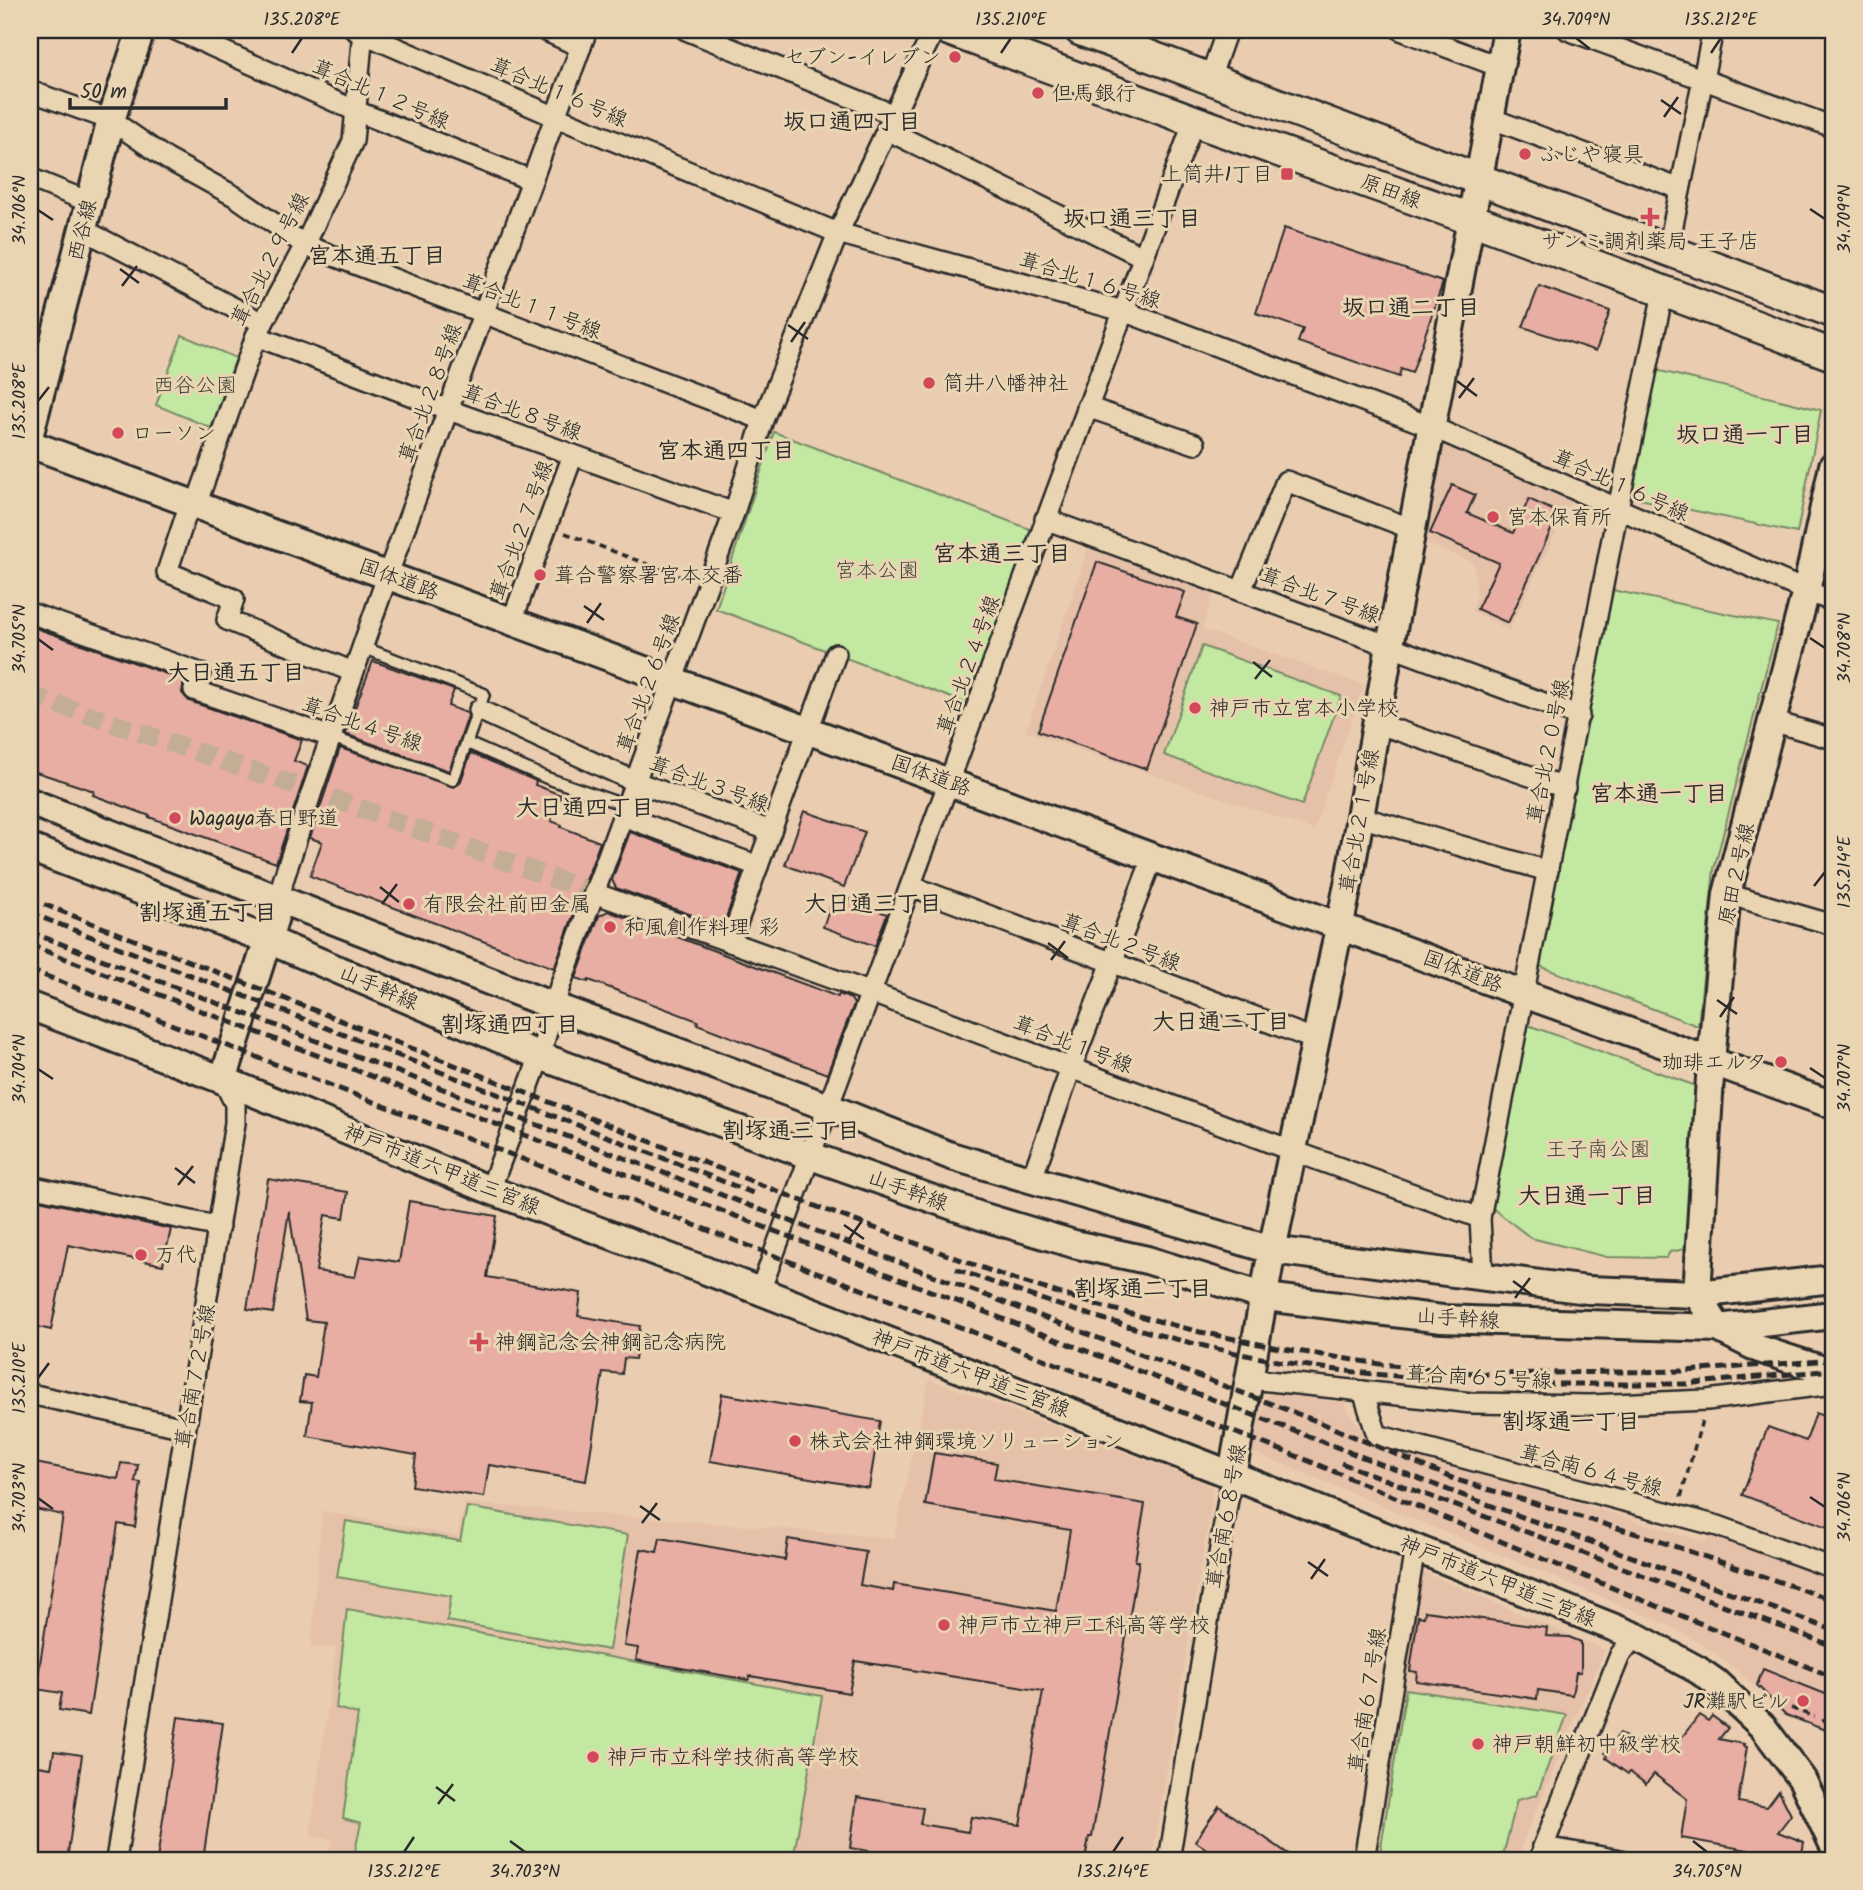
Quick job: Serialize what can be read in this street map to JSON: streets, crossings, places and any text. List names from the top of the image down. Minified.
{"streets":{"main road":["原田線"],"street":["葺合北１６号線","葺合北１２号線","西谷線","葺合北２９号線","葺合北１１号線","葺合北２８号線","葺合北８号線","葺合北２７号線","国体道路","葺合北７号線","葺合北２４号線","葺合北２６号線","葺合北４号線","葺合北２０号線","葺合北３号線","葺合北２１号線","原田２号線","葺合北２号線","山手幹線","葺合北１号線","神戸市道六甲道三宮線","葺合南７２号線","葺合南６５号線","葺合南６４号線","葺合南６８号線","葺合南６７号線"]},"crossings":[["葺合北１６号線","葺合北２９号線"],["葺合北１６号線","葺合北２８号線"],["葺合北１６号線","葺合北２４号線"],["葺合北１６号線","葺合北２６号線"],["葺合北１６号線","葺合北２０号線"],["葺合北１６号線","葺合北２１号線"],["葺合北１６号線","原田２号線"],["葺合北１２号線","葺合北２９号線"],["葺合北１２号線","葺合北２８号線"],["原田線","葺合北２４号線"],["原田線","葺合北２０号線"],["原田線","葺合北２１号線"],["西谷線","葺合北１１号線"],["西谷線","葺合北８号線"],["葺合北２９号線","葺合北１１号線"],["葺合北２９号線","葺合北２８号線"],["葺合北２９号線","葺合北８号線"],["葺合北２９号線","国体道路"],["葺合北１１号線","葺合北２８号線"],["葺合北１１号線","葺合北２６号線"],["葺合北２８号線","葺合北８号線"],["葺合北２８号線","国体道路"],["葺合北２８号線","葺合北４号線"],["葺合北２８号線","山手幹線"],["葺合北８号線","葺合北２７号線"],["葺合北８号線","葺合北２６号線"],["葺合北２７号線","国体道路"],["国体道路","葺合北２４号線"],["国体道路","葺合北２６号線"],["国体道路","葺合北２０号線"],["国体道路","葺合北２１号線"],["国体道路","原田２号線"],["葺合北７号線","葺合北２４号線"],["葺合北７号線","葺合北２０号線"],["葺合北７号線","葺合北２１号線"],["葺合北２４号線","葺合北２号線"],["葺合北２４号線","山手幹線"],["葺合北２４号線","葺合北１号線"],["葺合北２４号線","神戸市道六甲道三宮線"],["葺合北２６号線","葺合北３号線"],["葺合北２６号線","山手幹線"],["葺合北２６号線","葺合北１号線"],["葺合北２６号線","神戸市道六甲道三宮線"],["葺合北４号線","葺合北３号線"],["葺合北２０号線","葺合北１号線"],["葺合北２１号線","葺合北２号線"],["葺合北２１号線","山手幹線"],["葺合北２１号線","葺合北１号線"],["葺合北２１号線","葺合南６８号線"],["原田２号線","山手幹線"],["山手幹線","葺合南６８号線"],["神戸市道六甲道三宮線","葺合南７２号線"],["神戸市道六甲道三宮線","葺合南６８号線"],["神戸市道六甲道三宮線","葺合南６７号線"],["葺合南６５号線","葺合南６４号線"],["葺合南６５号線","葺合南６８号線"]],"districts":["坂口通四丁目","坂口通三丁目","宮本通五丁目","坂口通二丁目","坂口通一丁目","宮本通四丁目","宮本通三丁目","大日通五丁目","宮本通一丁目","大日通四丁目","大日通三丁目","割塚通五丁目","大日通二丁目","割塚通四丁目","割塚通三丁目","大日通一丁目","割塚通二丁目","割塚通一丁目"],"parks":["西谷公園","宮本公園","王子南公園"],"places":{"other":["セブン-イレブン","但馬銀行","ふじや寝具","筒井八幡神社","ローソン","宮本保育所","葺合警察署宮本交番","神戸市立宮本小学校","Wagaya春日野道","有限会社前田金属","和風創作料理 彩","珈琲エルタ","万代","株式会社神鋼環境ソリューション","神戸市立神戸工科高等学校","JR灘駅ビル","神戸朝鮮初中級学校","神戸市立科学技術高等学校"],"transit":["上筒井1丁目"],"health":["サンミ調剤薬局 王子店","神鋼記念会神鋼記念病院"]},"scale_bar":"50 m","coordinates":["135.208°E","135.210°E","34.709°N","135.212°E","34.706°N","34.705°N","34.708°N","135.214°E","34.704°N","34.707°N","34.703°N"]}
